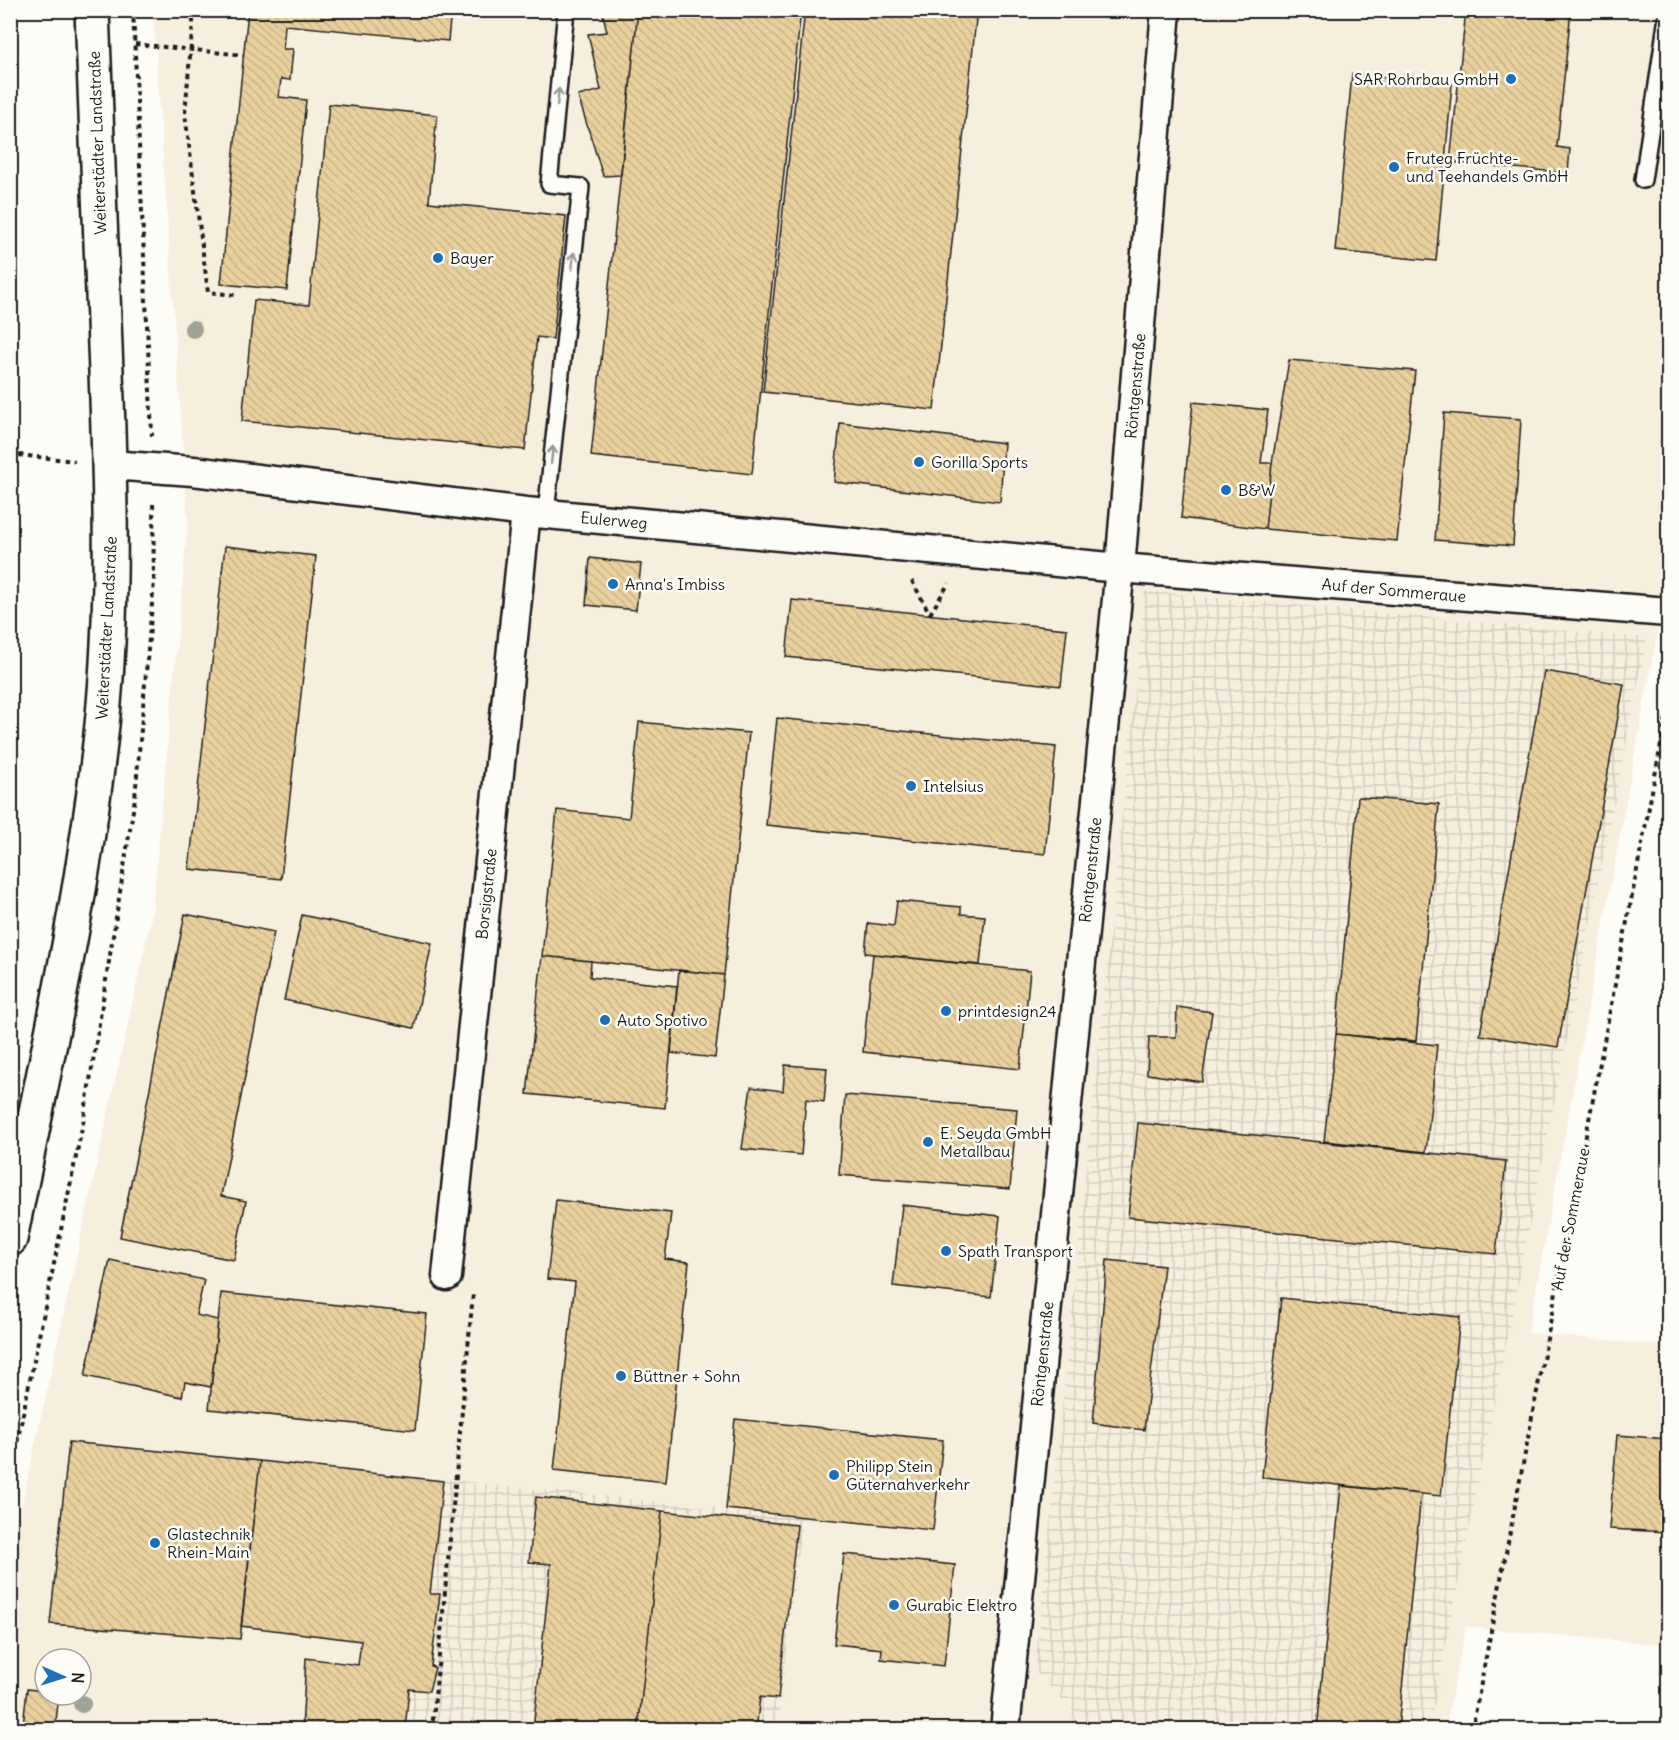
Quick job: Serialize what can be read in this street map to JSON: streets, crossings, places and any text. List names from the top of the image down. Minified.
{"streets":{"street":["Weiterstädter Landstraße","Röntgenstraße","Eulerweg","Auf der Sommeraue","Borsigstraße"]},"crossings":[["Weiterstädter Landstraße","Eulerweg"],["Röntgenstraße","Eulerweg"],["Röntgenstraße","Auf der Sommeraue"],["Eulerweg","Auf der Sommeraue"],["Eulerweg","Borsigstraße"]],"places":["SAR Rohrbau GmbH","Fruteg Früchte- und Teehandels GmbH","Bayer","Gorilla Sports","B&W","Anna's Imbiss","Intelsius","printdesign24","Auto Spotivo","E. Seyda GmbH Metallbau","Spath Transport","Büttner + Sohn","Philipp Stein Güternahverkehr","Glastechnik Rhein-Main","Gurabic Elektro"],"north":"right"}
